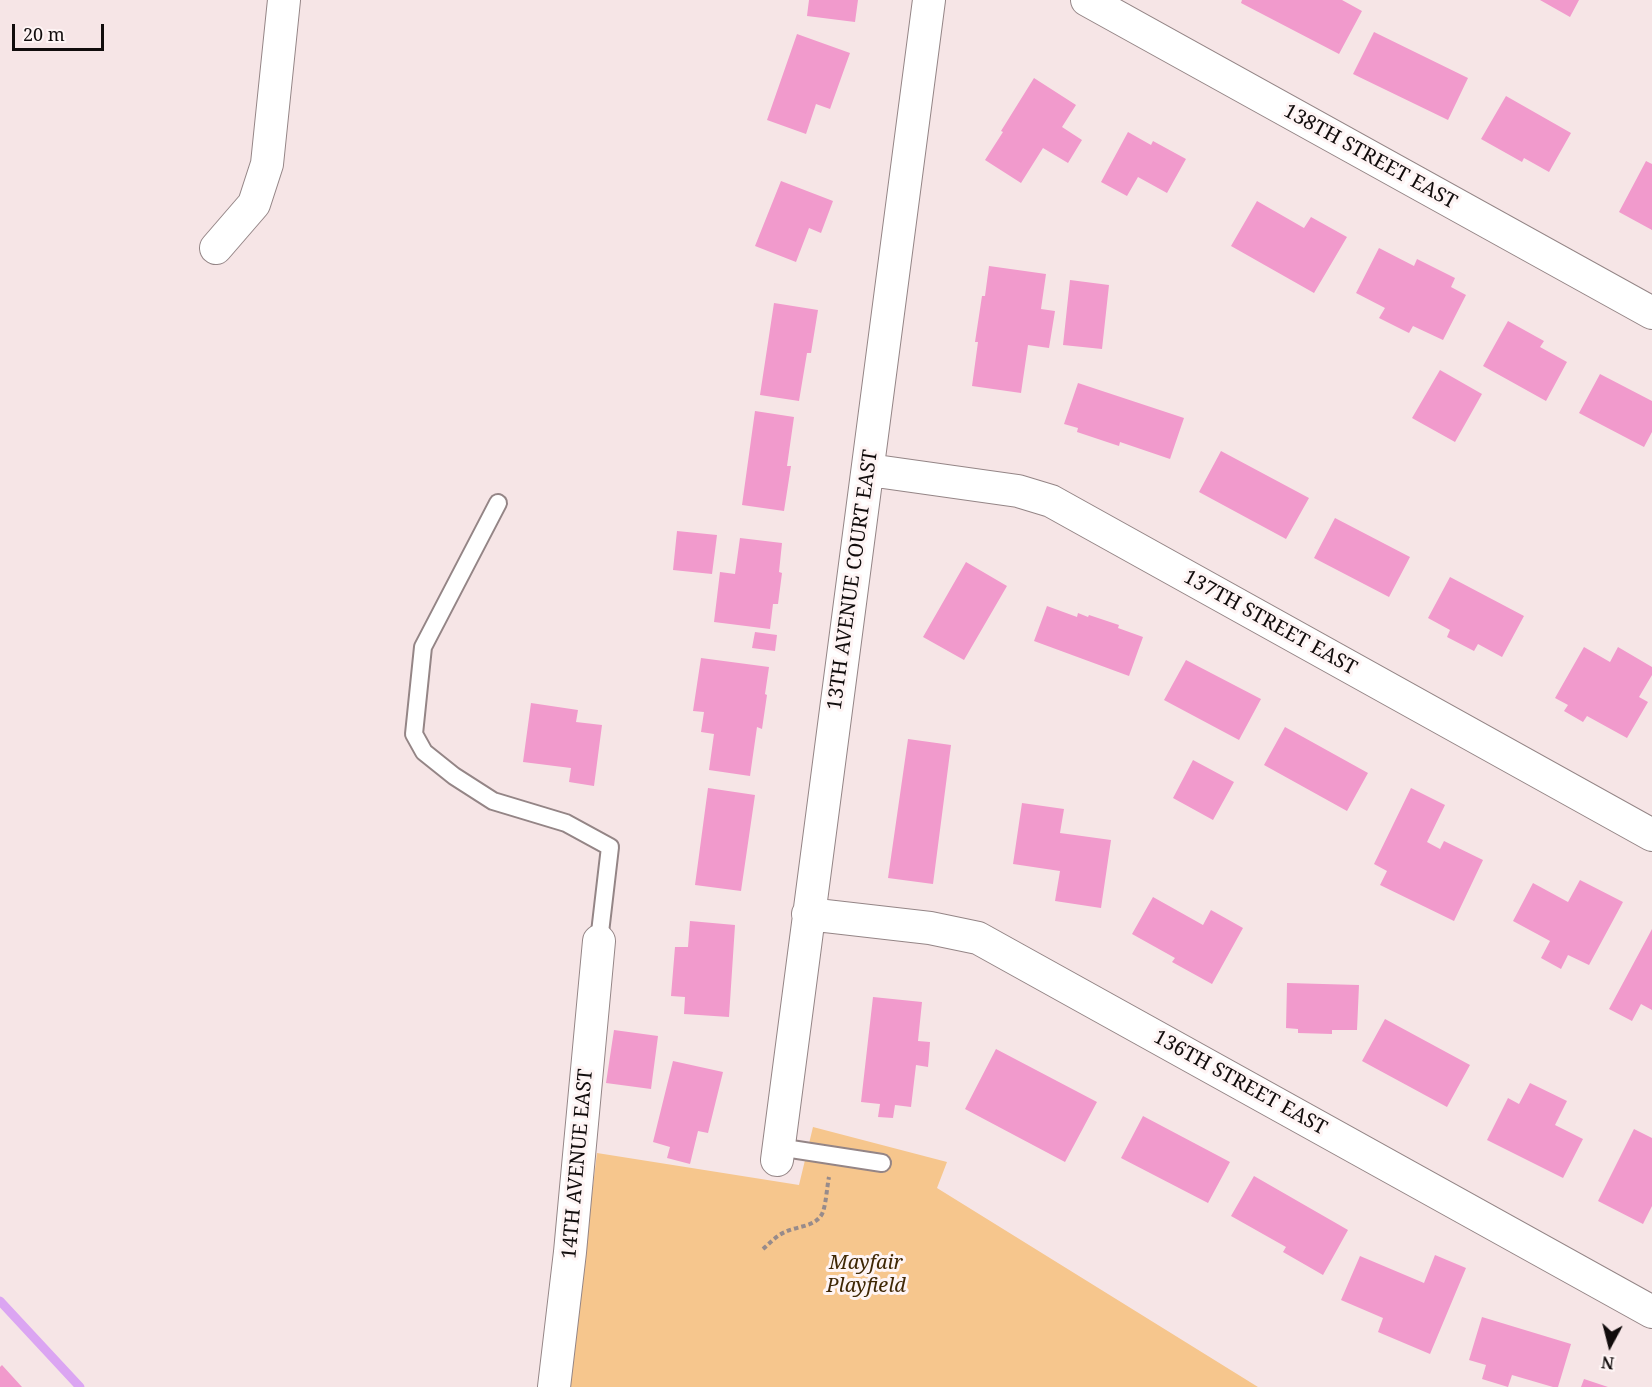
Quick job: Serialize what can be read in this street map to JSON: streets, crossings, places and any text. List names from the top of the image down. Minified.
{"streets":{"street":["138TH STREET EAST","13TH AVENUE COURT EAST","137TH STREET EAST","136TH STREET EAST","14TH AVENUE EAST"]},"crossings":[["13TH AVENUE COURT EAST","137TH STREET EAST"],["13TH AVENUE COURT EAST","136TH STREET EAST"]],"parks":["Mayfair Playfield"],"scale_bar":"20 m","north":"bottom"}
